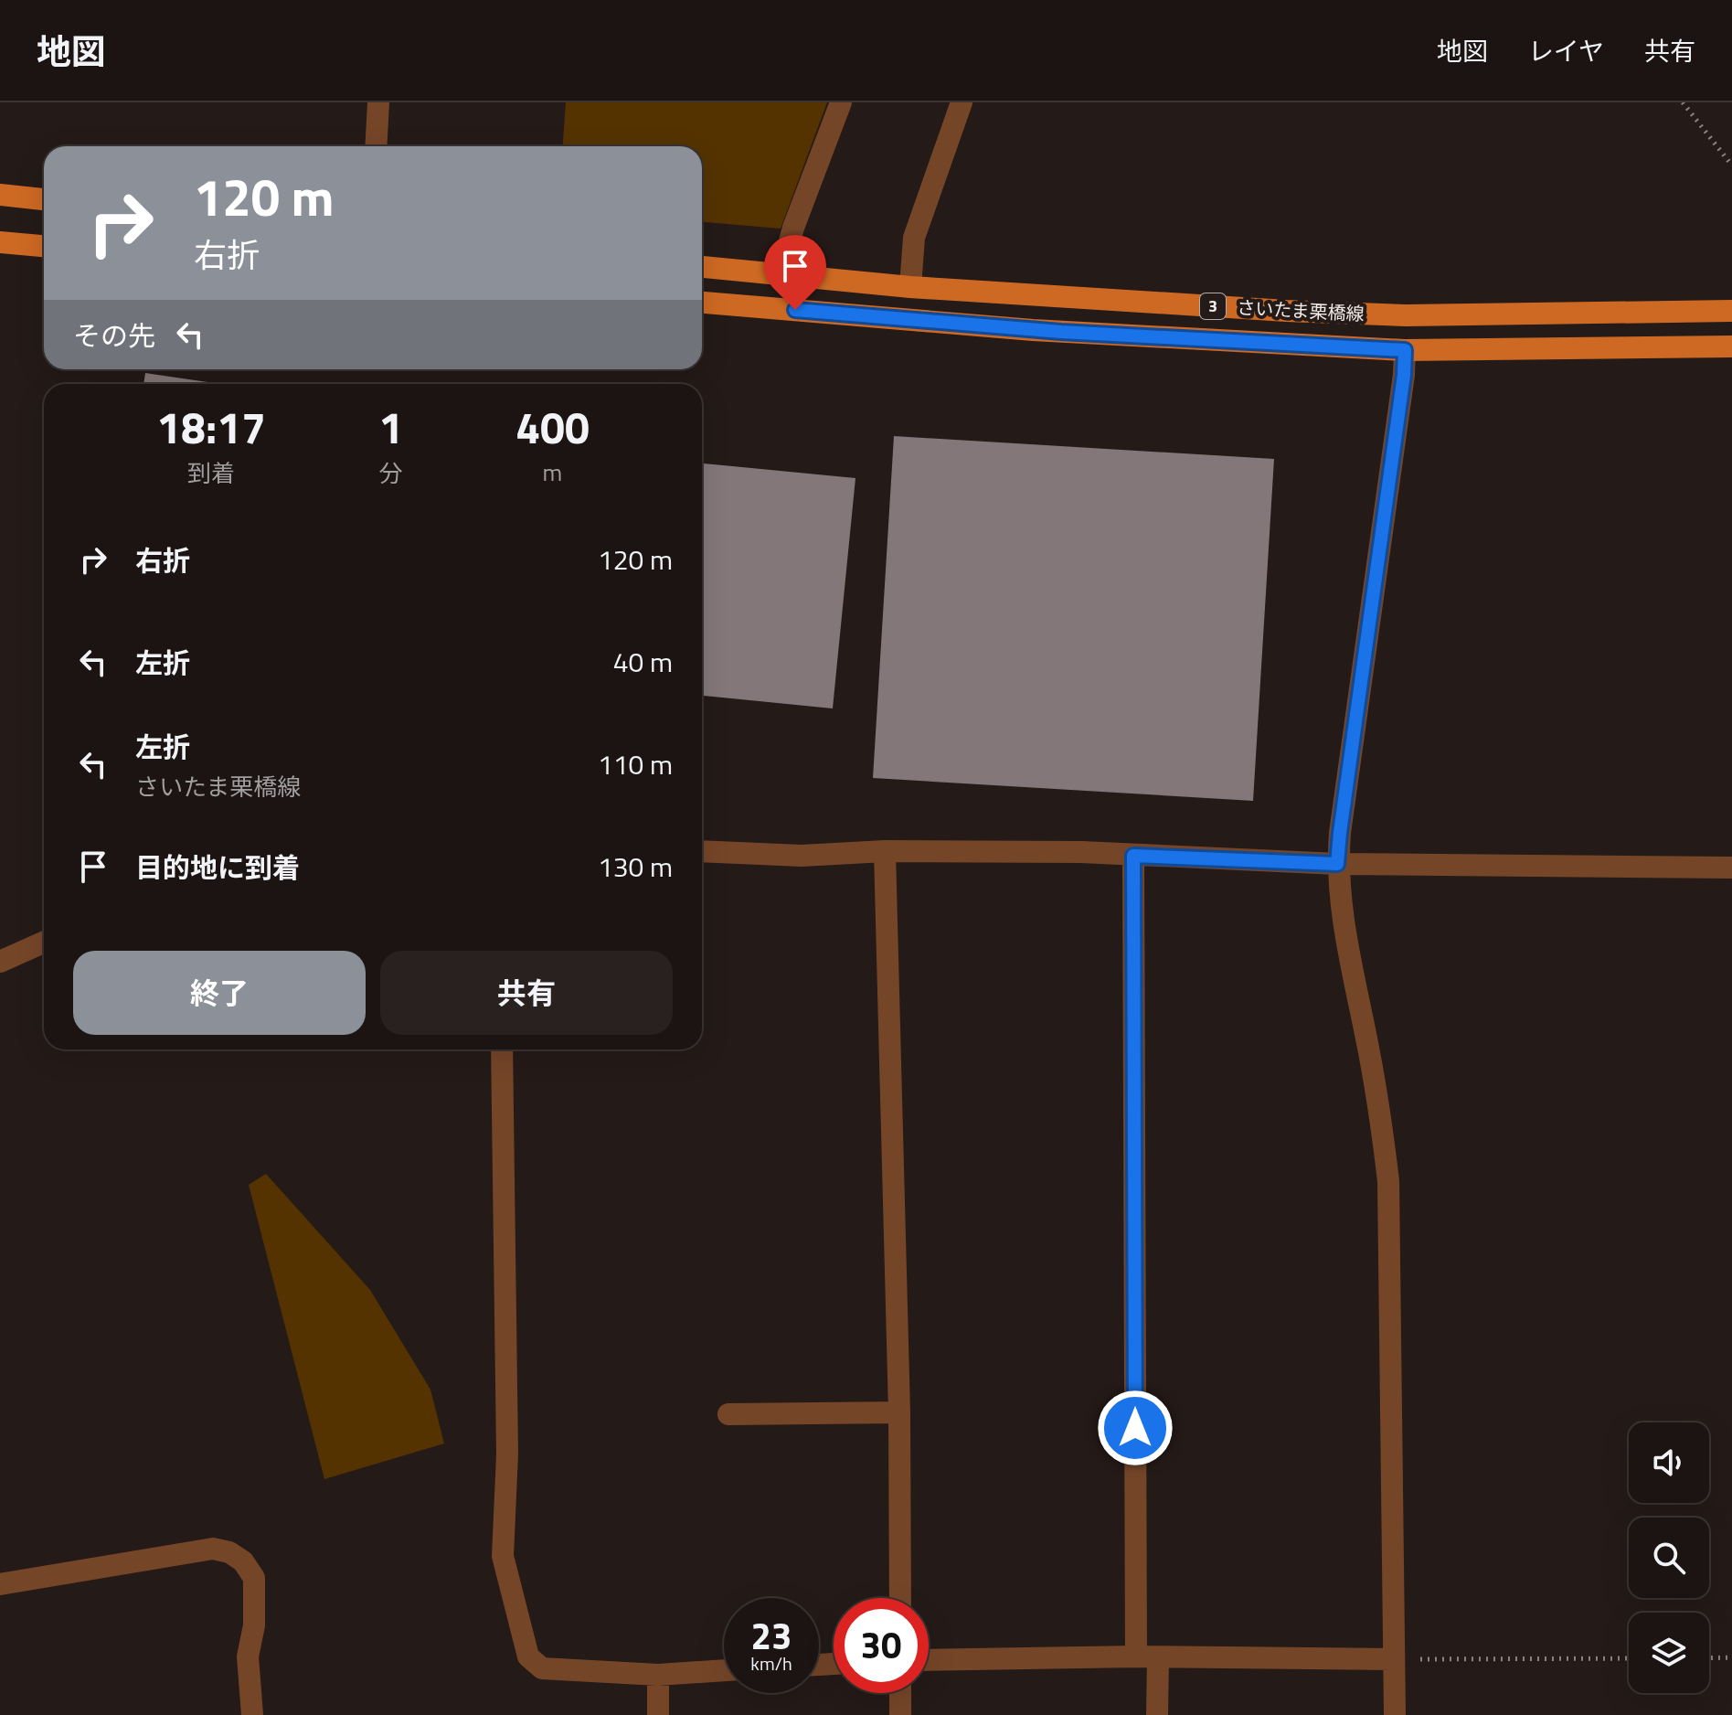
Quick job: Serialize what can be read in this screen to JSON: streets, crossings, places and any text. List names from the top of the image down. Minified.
{"streets":{"main road":["3","さいたま栗橋線"]},"page":{"header":"地図","nav":["地図","レイヤ","共有"],"turn":["120 m","右折"],"then":"その先","eta":["18:17","到着","1","分","400","m"],"list":[{"name":"右折","value":"120 m"},{"name":"左折","value":"40 m"},{"name":"左折","note":"さいたま栗橋線","value":"110 m"},{"name":"目的地に到着","value":"130 m"}],"buttons":["終了","共有"],"speed":"23 km/h","limit":"30"}}
